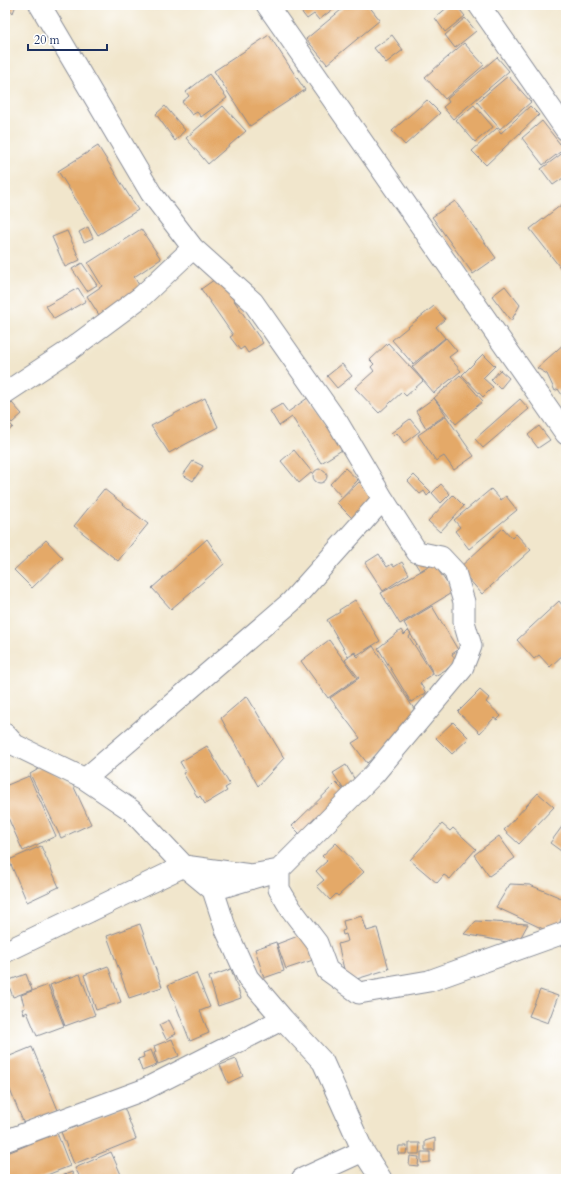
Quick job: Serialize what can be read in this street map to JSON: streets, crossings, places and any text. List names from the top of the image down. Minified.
{"scale_bar":"20 m"}
